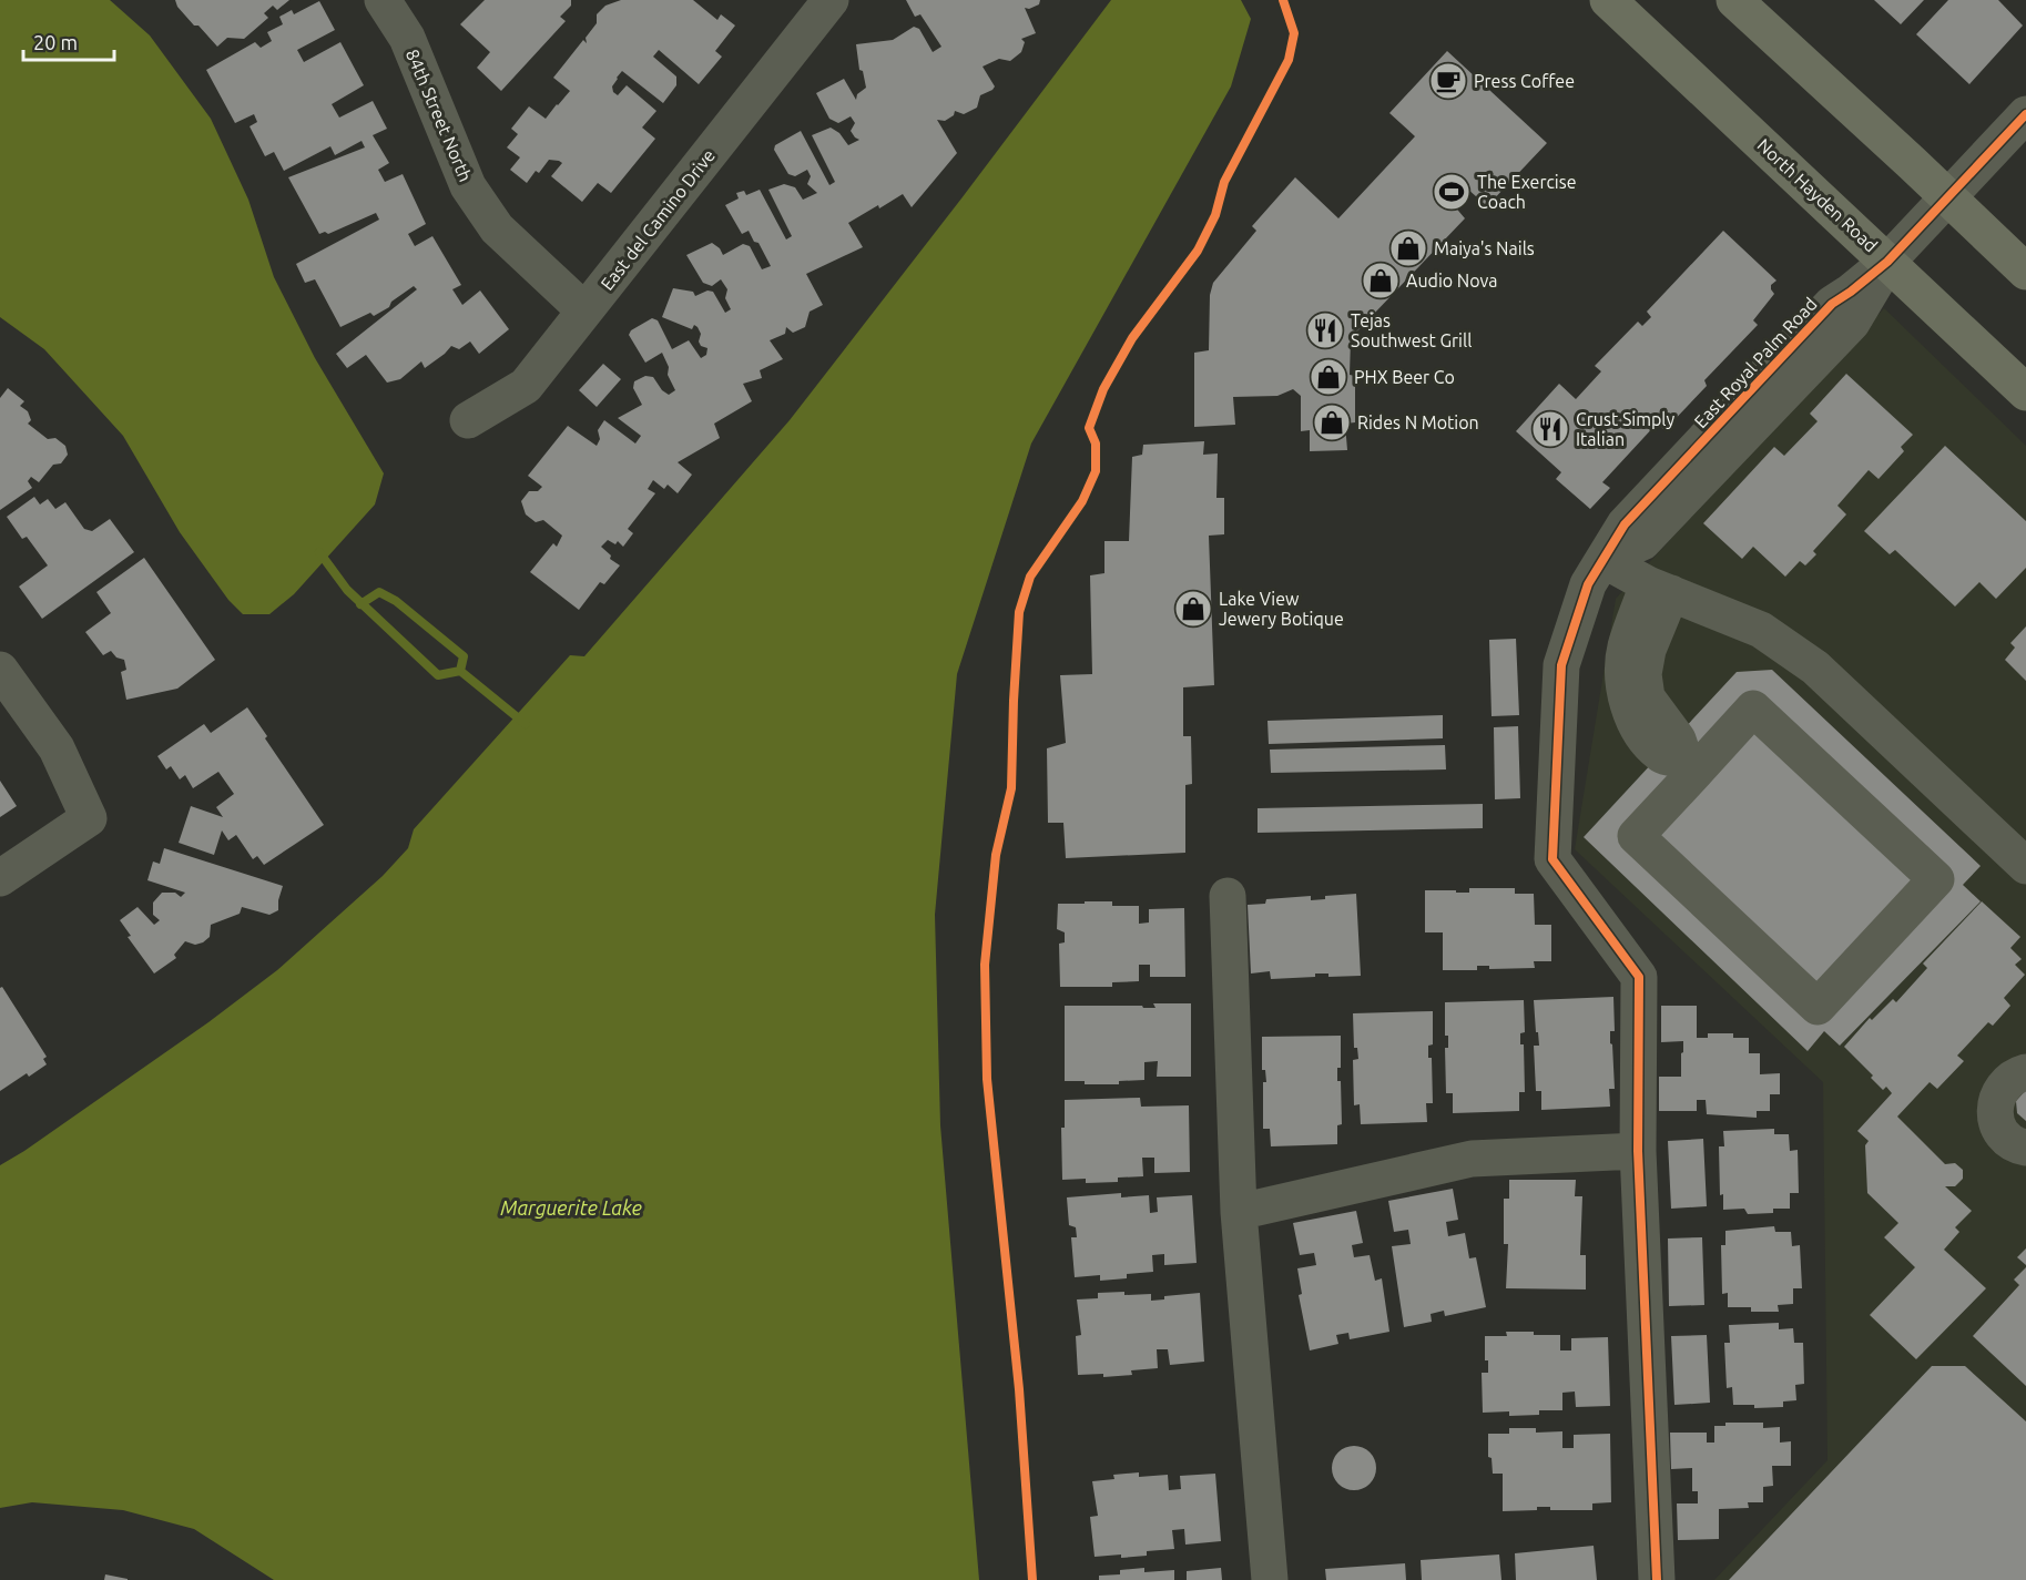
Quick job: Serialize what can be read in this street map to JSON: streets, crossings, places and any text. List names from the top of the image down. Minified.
{"streets":{"main road":["North Hayden Road"],"street":["84th Street North","East del Camino Drive","East Royal Palm Road"]},"crossings":[["84th Street North","East del Camino Drive"],["North Hayden Road","East Royal Palm Road"]],"water":["Marguerite Lake"],"places":{"cafe":["Press Coffee"],"sports":["The Exercise Coach"],"shop":["Maiya's Nails","Audio Nova","PHX Beer Co","Rides N Motion","Lake View Jewery Botique"],"restaurant":["Tejas Southwest Grill","Crust Simply Italian"]},"scale_bar":"20 m"}
